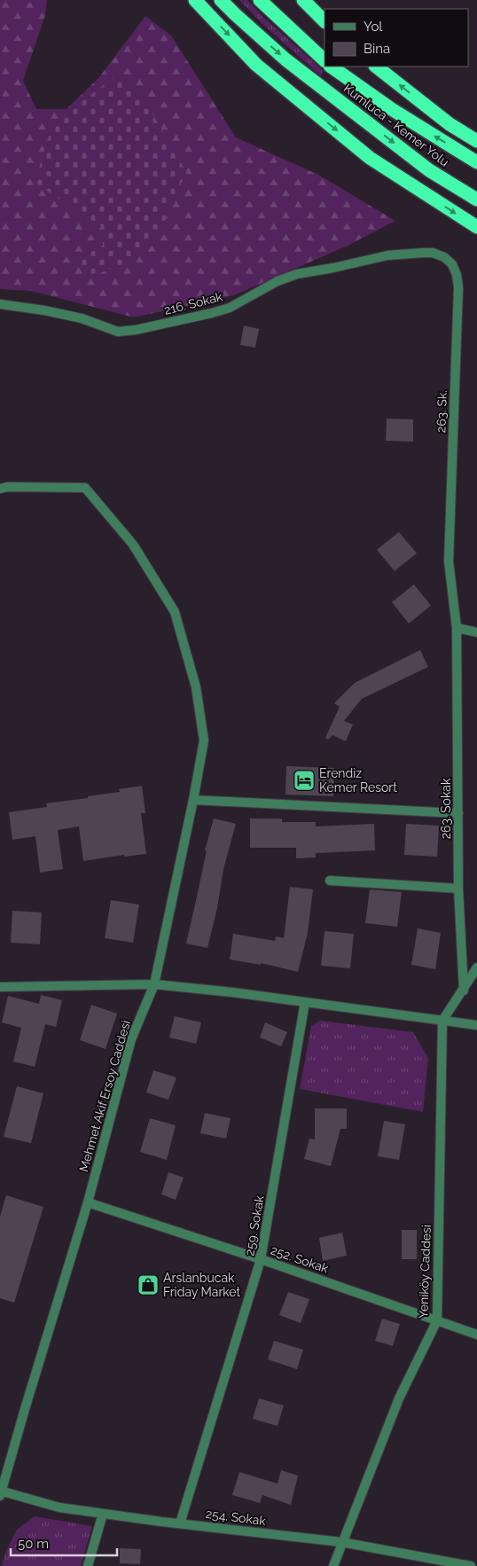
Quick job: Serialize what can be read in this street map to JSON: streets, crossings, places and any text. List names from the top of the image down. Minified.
{"streets":{"highway":["Kumluca - Kemer Yolu"],"street":["216. Sokak","263. Sk.","263. Sokak","Mehmet Akif Ersoy Caddesi","259. Sokak","252. Sokak","Yeniköy Caddesi","254. Sokak"]},"crossings":[["216. Sokak","263. Sk."],["263. Sk.","263. Sokak"],["Mehmet Akif Ersoy Caddesi","252. Sokak"],["Mehmet Akif Ersoy Caddesi","254. Sokak"],["259. Sokak","252. Sokak"],["259. Sokak","254. Sokak"],["252. Sokak","Yeniköy Caddesi"],["Yeniköy Caddesi","254. Sokak"]],"places":{"hotel":["Erendiz Kemer Resort"],"shop":["Arslanbucak Friday Market"]},"legend":["Yol","Bina"],"scale_bar":"50 m"}
